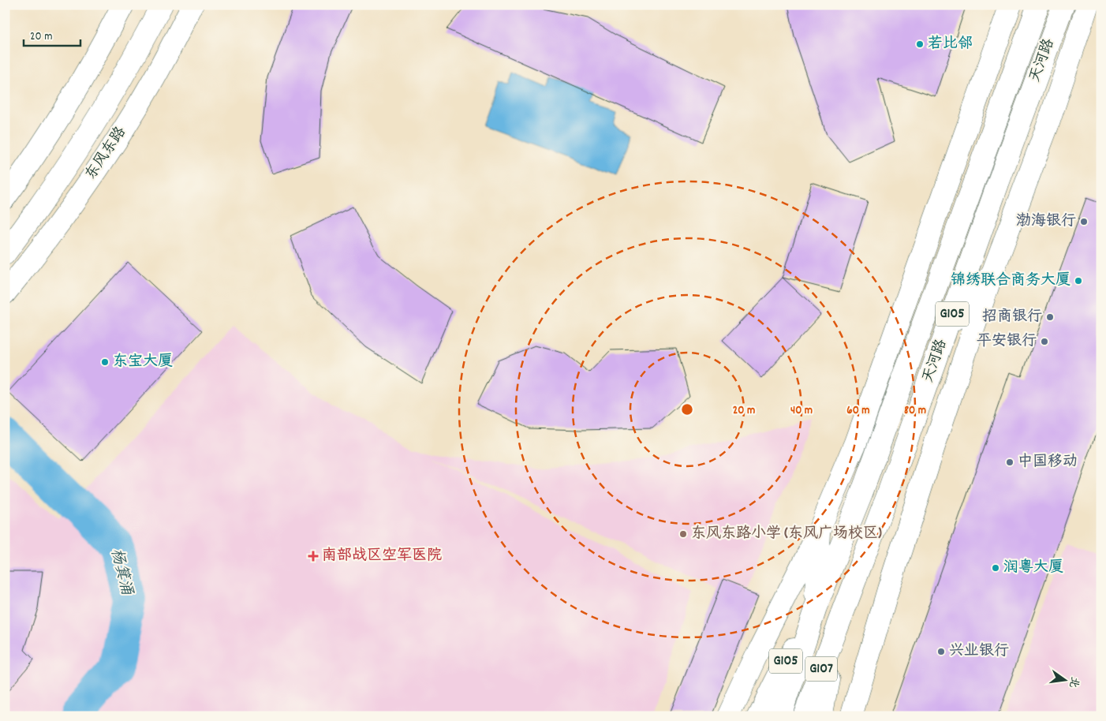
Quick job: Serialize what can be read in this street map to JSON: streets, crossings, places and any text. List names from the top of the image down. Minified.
{"streets":{"main road":["天河路","东风东路","G105","G107"]},"crossings":[["天河路","G105"]],"water":["杨箕涌"],"places":{"other":["若比邻","渤海银行","锦绣联合商务大厦","招商银行","平安银行","东宝大厦","中国移动","东风东路小学 (东风广场校区)","润粤大厦","兴业银行"],"health":["南部战区空军医院"]},"scale_bar":"20 m","north":"right","rings":["20 m","40 m","60 m","80 m"]}
